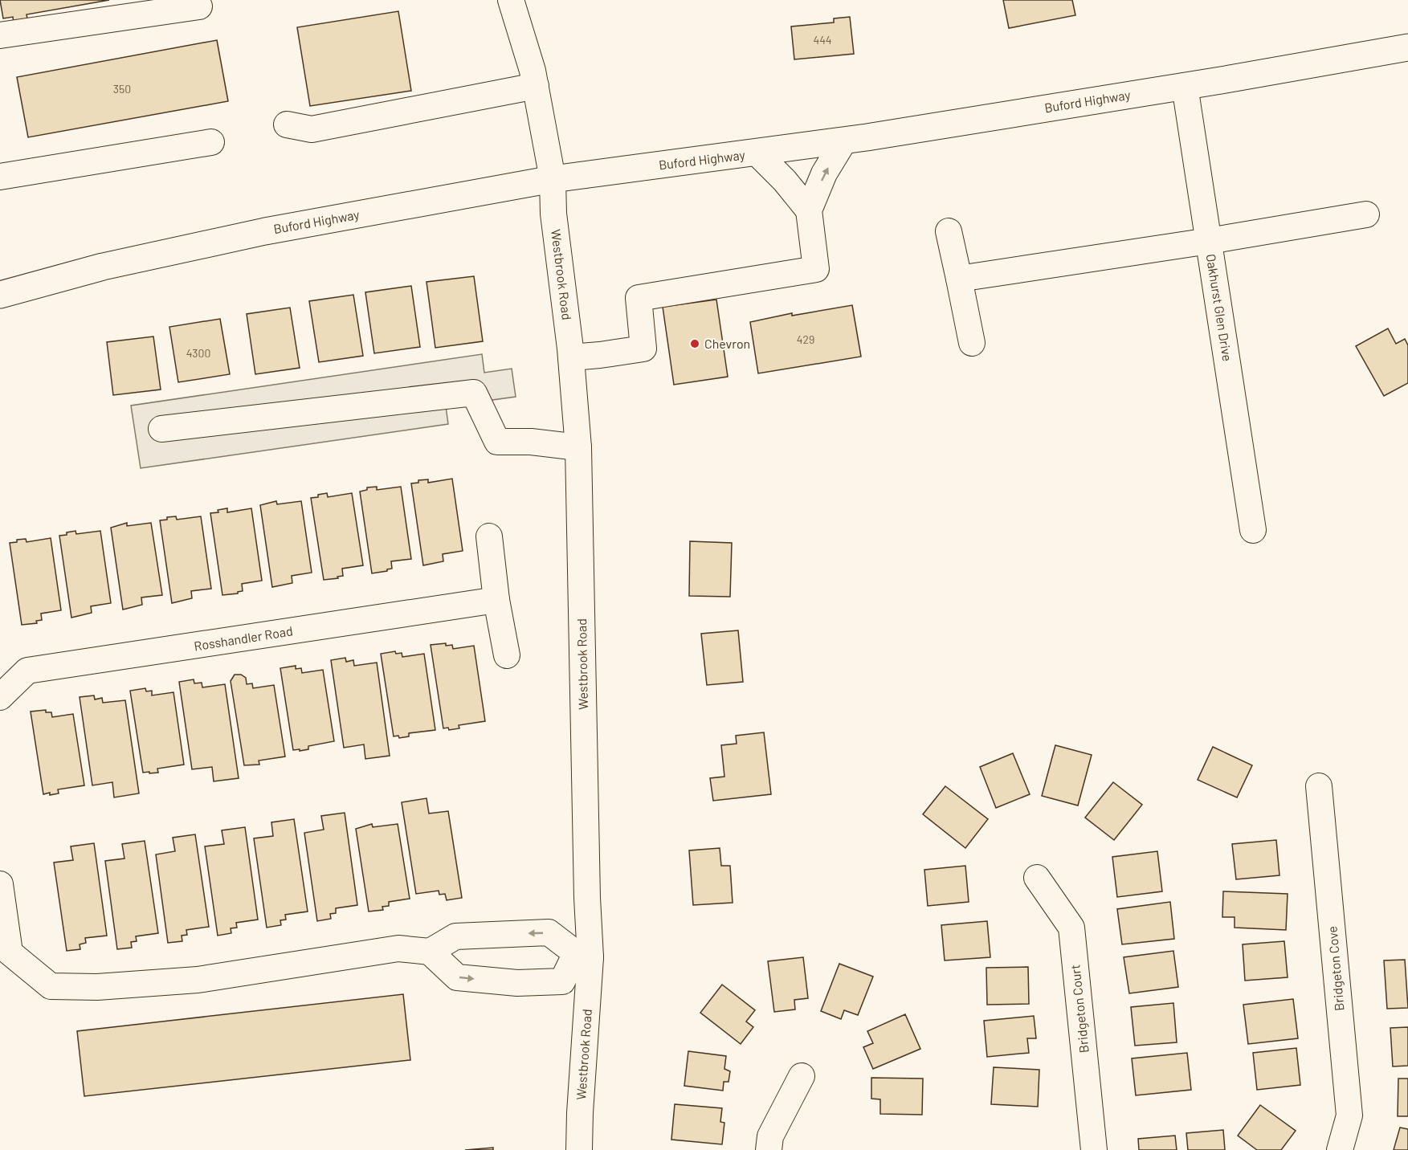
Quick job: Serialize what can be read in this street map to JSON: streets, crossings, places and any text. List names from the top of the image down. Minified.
{"streets":{"main road":["Buford Highway"],"street":["Westbrook Road","Oakhurst Glen Drive","Rosshandler Road","Bridgeton Cove","Bridgeton Court"]},"crossings":[["Buford Highway","Westbrook Road"],["Buford Highway","Oakhurst Glen Drive"]],"places":["Chevron"],"house_numbers":["444","350","429","4300"]}
